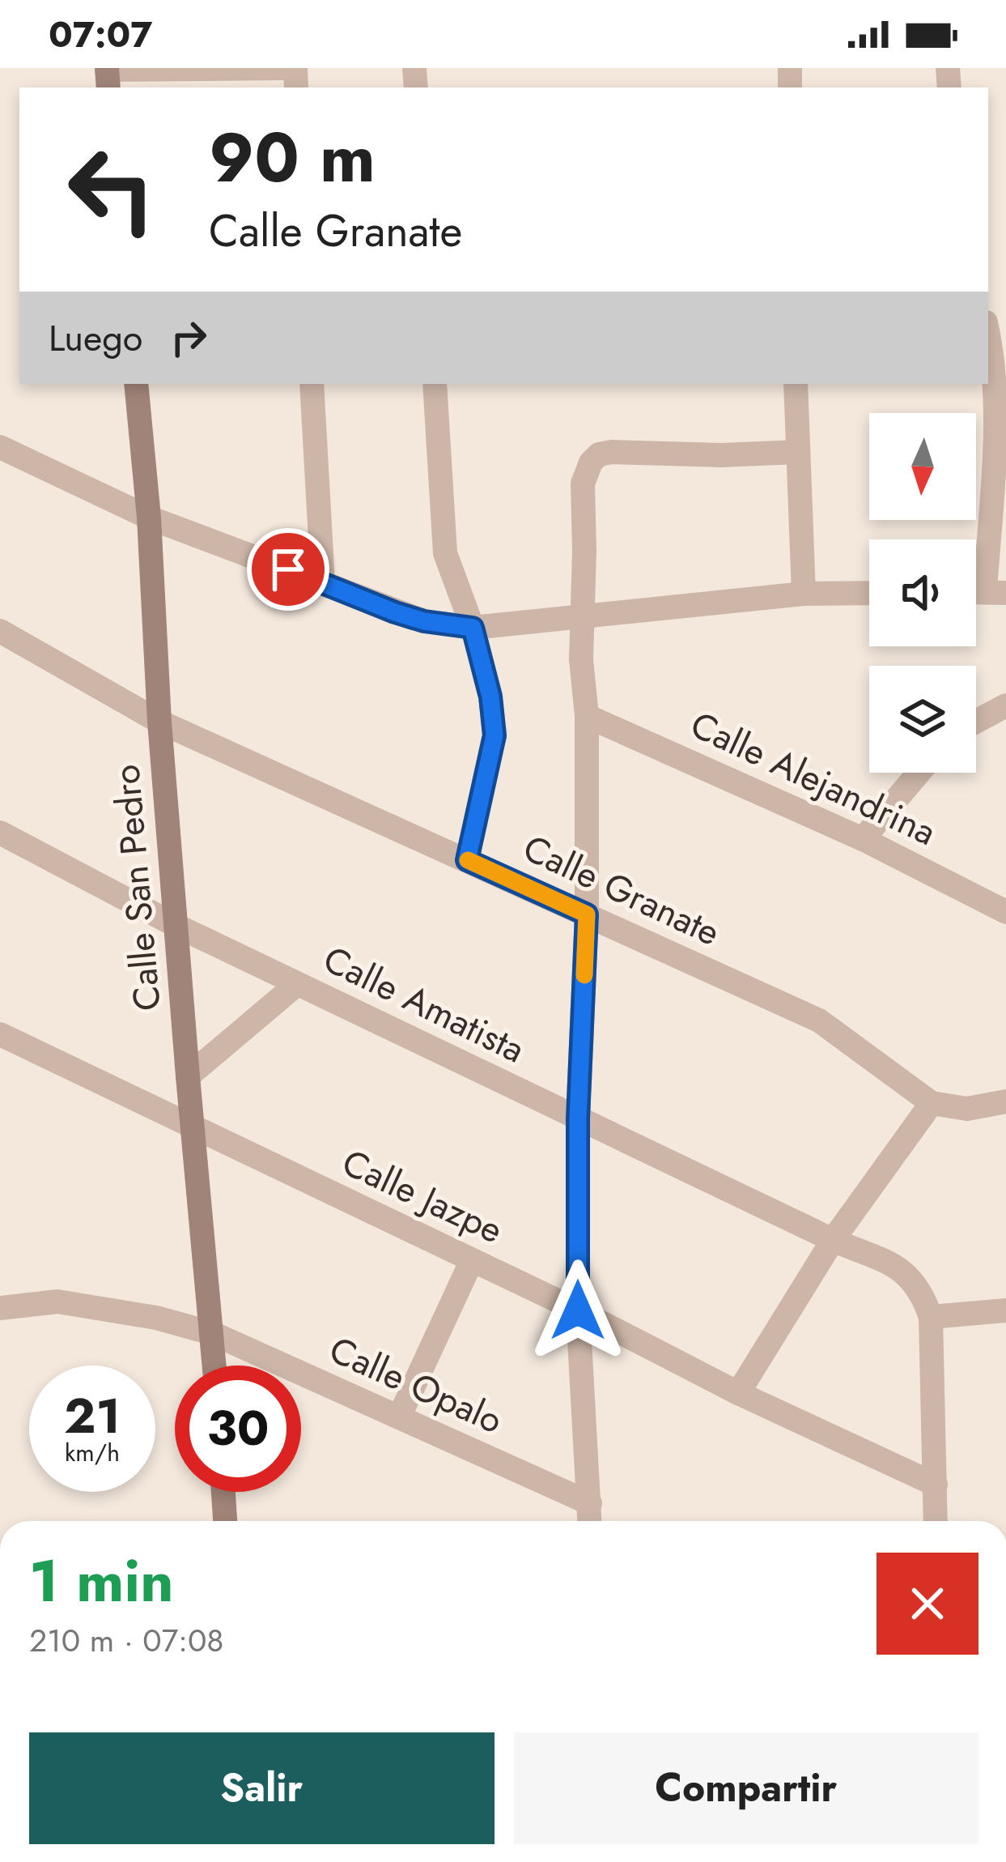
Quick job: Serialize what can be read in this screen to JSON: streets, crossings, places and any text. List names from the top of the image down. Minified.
{"streets":{"street":["Calle Alejandrina","Calle San Pedro","Calle Granate","Calle Amatista","Calle Jazpe","Calle Opalo"]},"crossings":[["Calle San Pedro","Calle Granate"],["Calle San Pedro","Calle Amatista"],["Calle San Pedro","Calle Jazpe"],["Calle San Pedro","Calle Opalo"]],"north":"bottom","page":{"status":"07:07","turn":["90 m","Calle Granate"],"then":"Luego","speed":"21 km/h","limit":"30","heading":["1 min","210 m · 07:08"],"buttons":["Salir","Compartir"]}}
